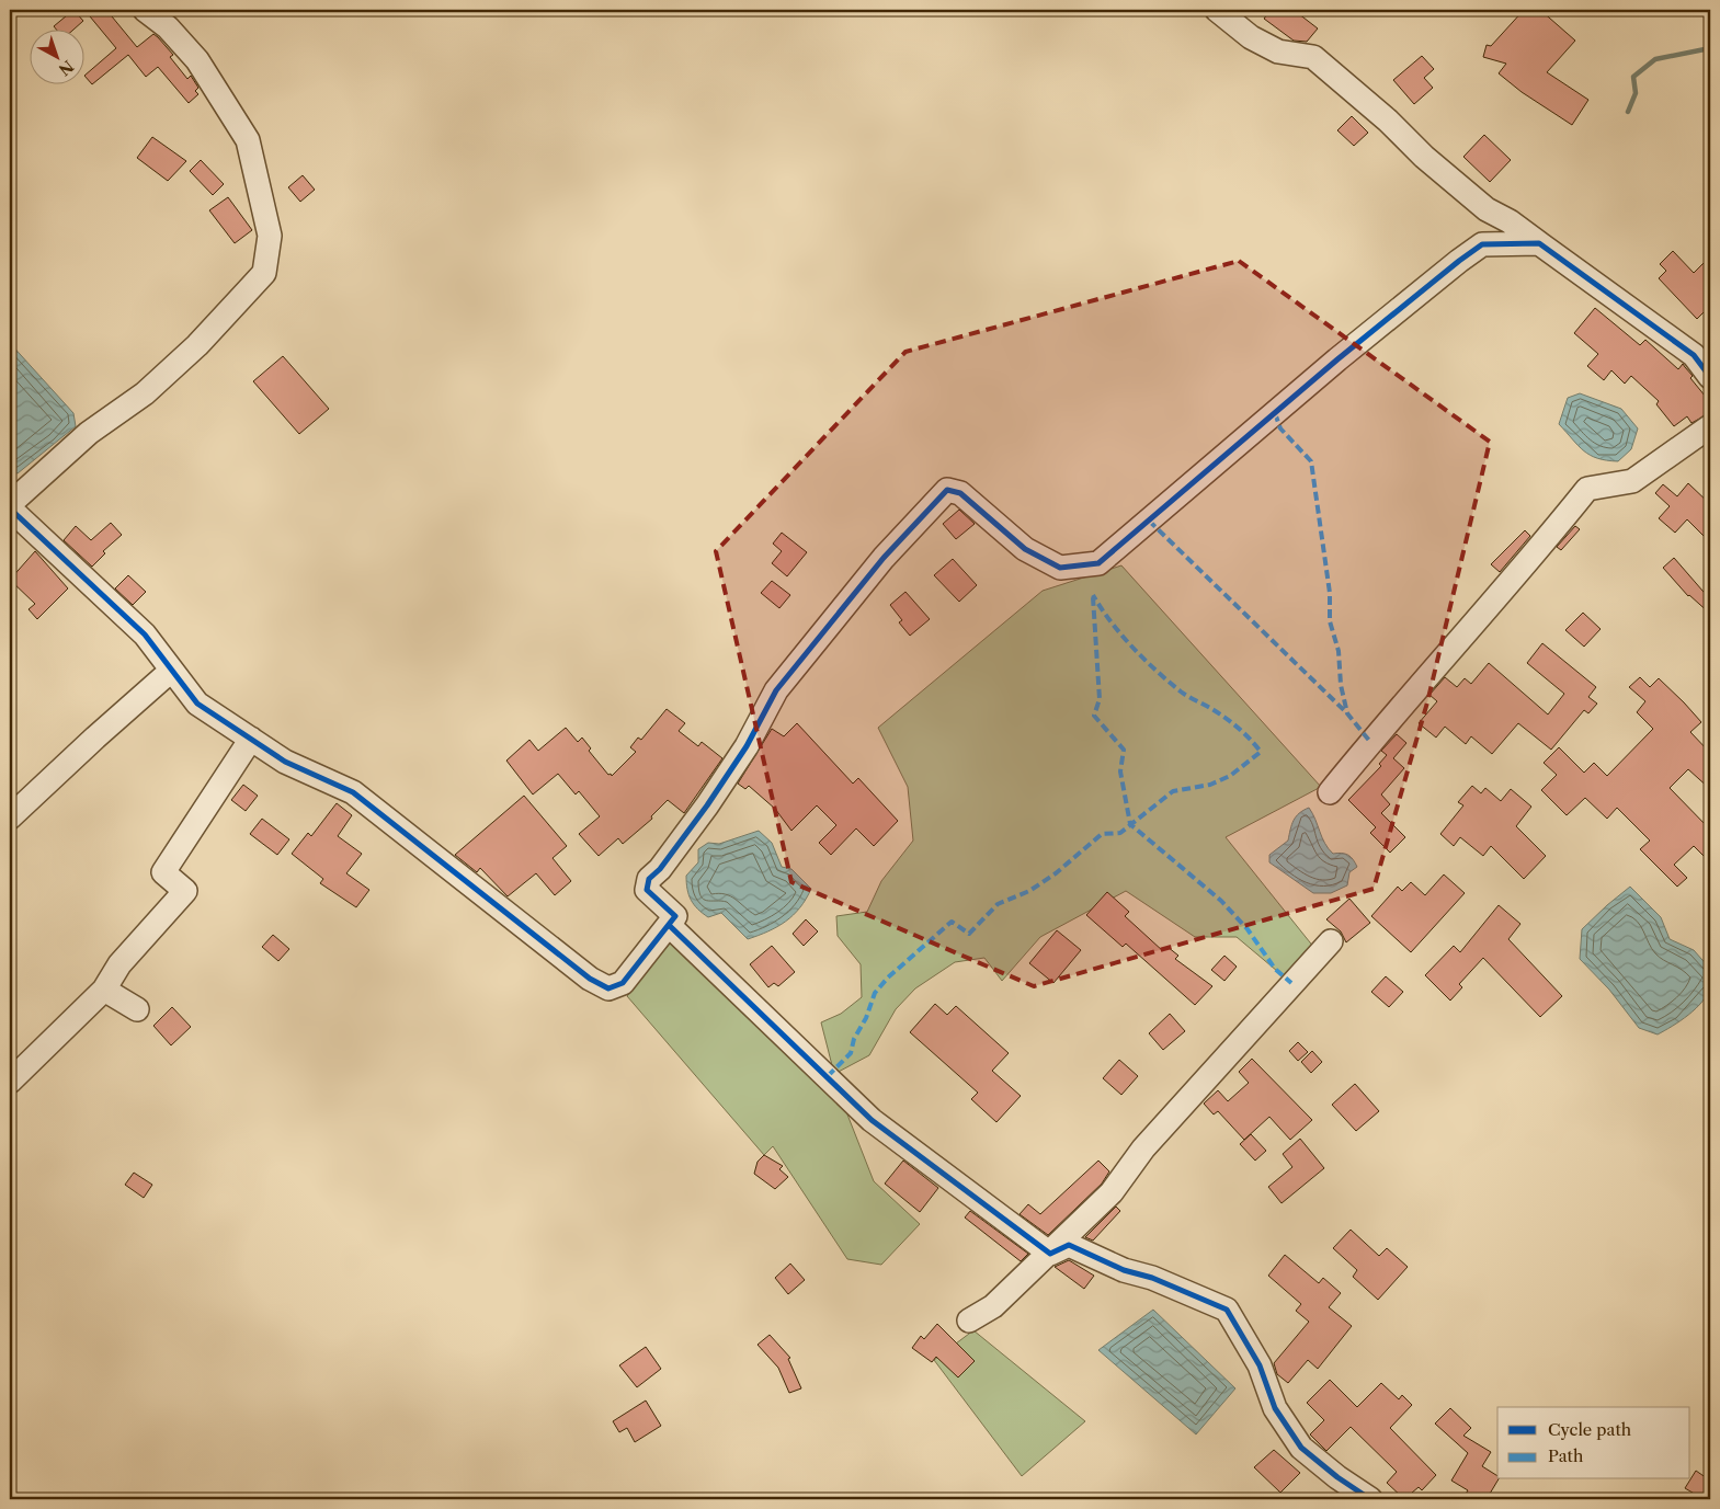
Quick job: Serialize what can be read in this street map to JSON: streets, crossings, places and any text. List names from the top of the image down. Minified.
{"legend":["Cycle path","Path"],"north":"bottom right"}
